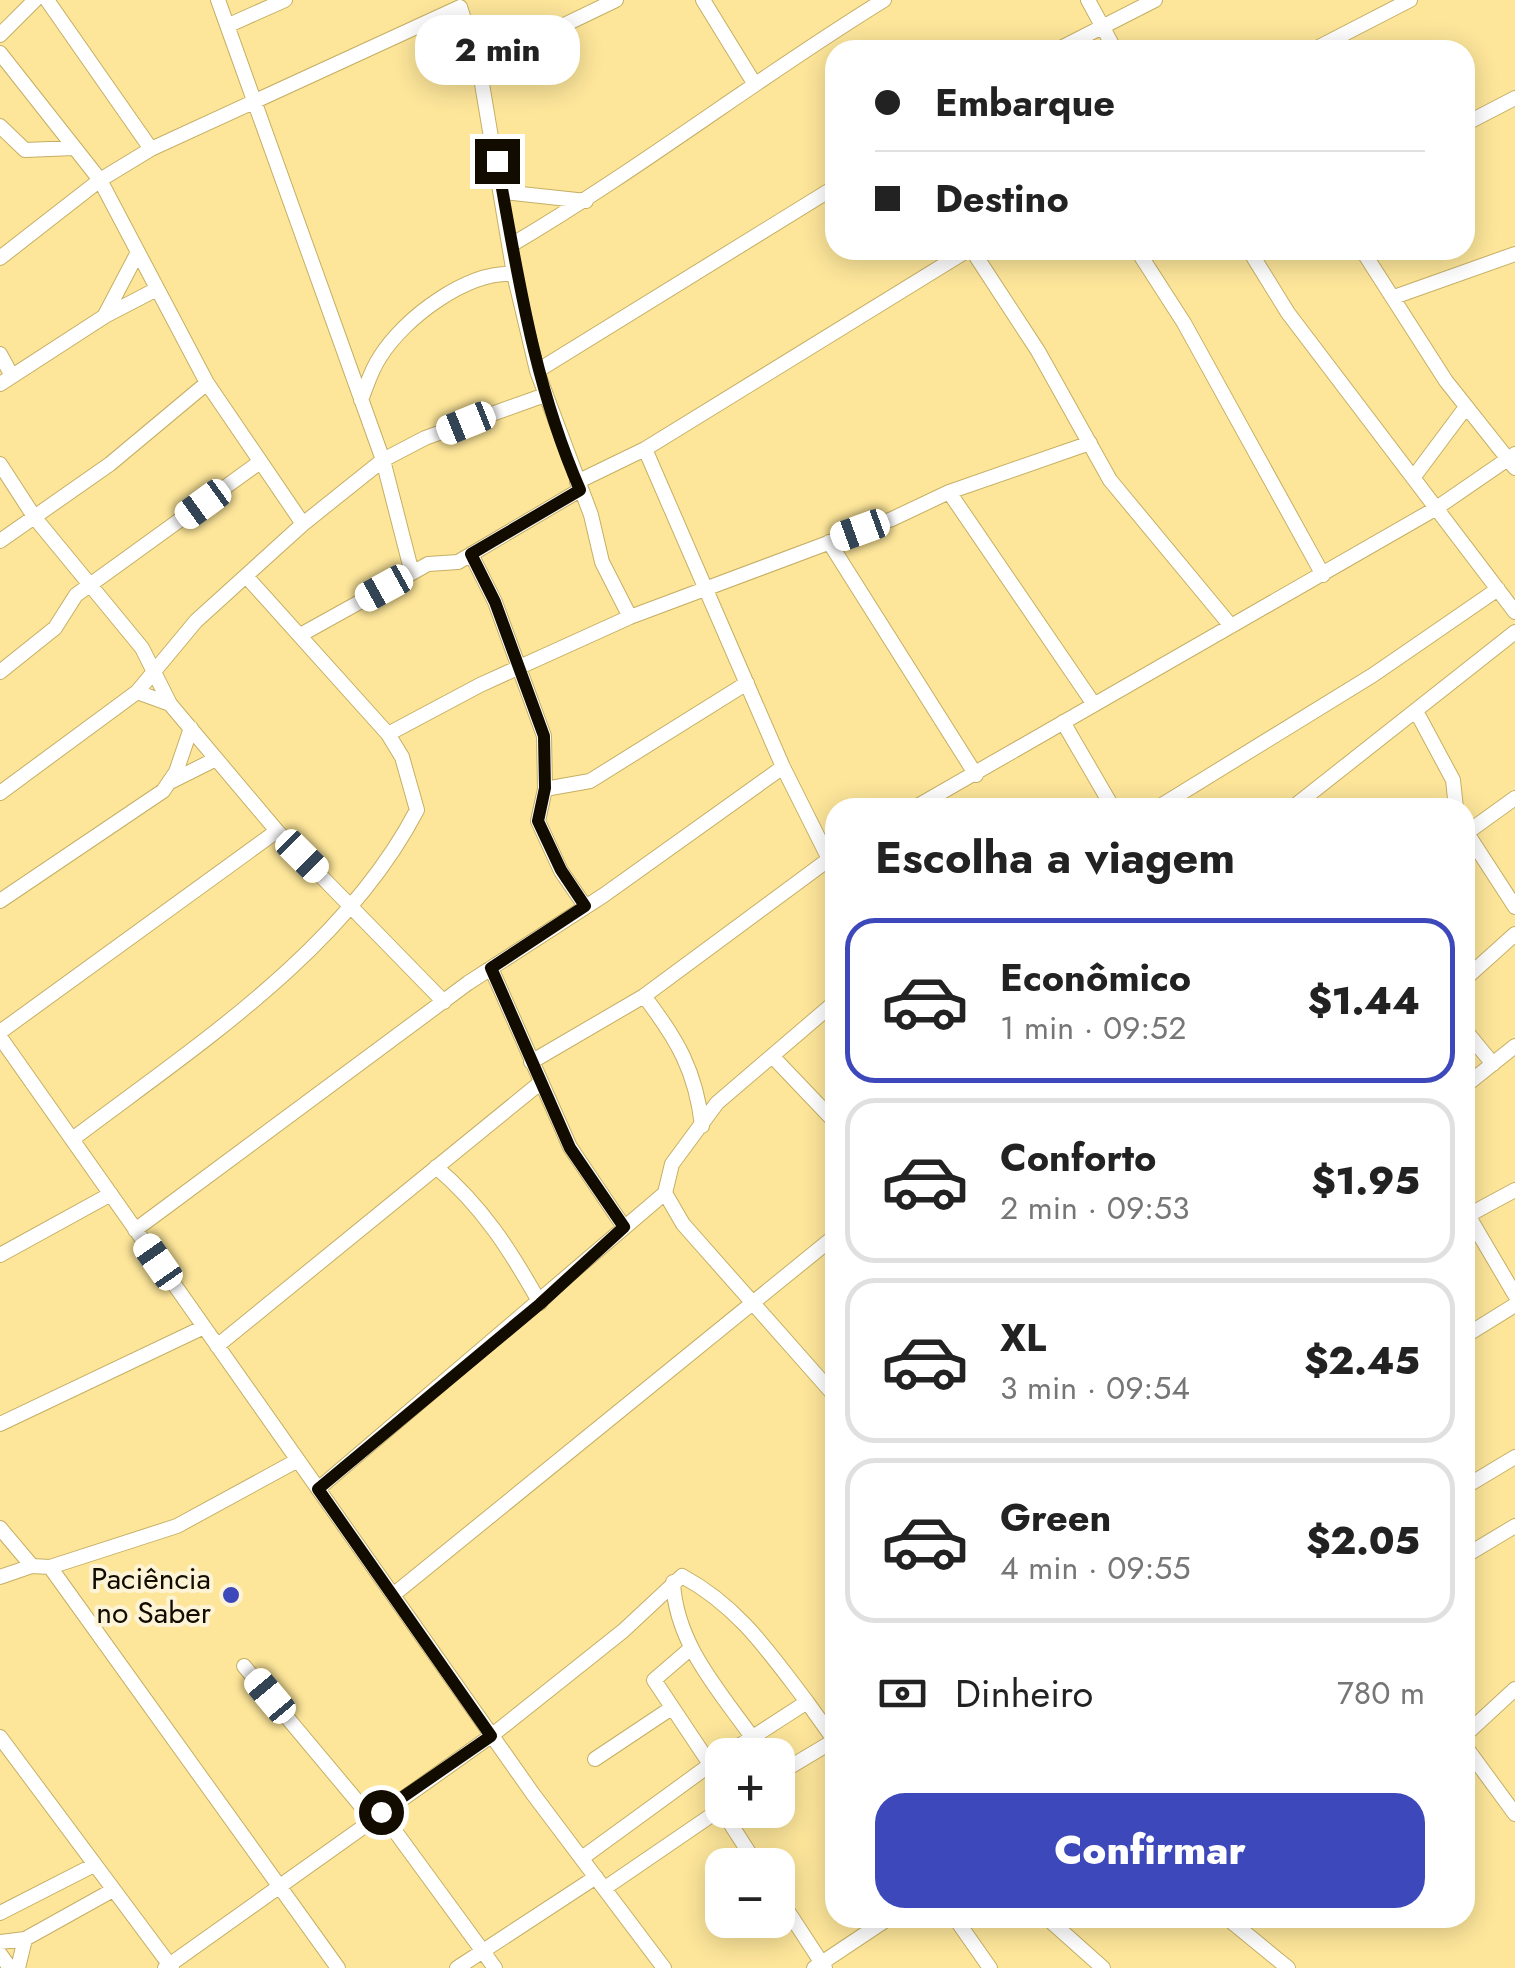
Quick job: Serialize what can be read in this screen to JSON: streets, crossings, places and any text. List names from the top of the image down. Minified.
{"places":["Paciência no Saber"],"page":{"bubble":"2 min","banner":["Embarque","Destino"],"heading":"Escolha a viagem","list":[{"name":"Econômico","note":"1 min · 09:52","value":"$1.44"},{"name":"Conforto","note":"2 min · 09:53","value":"$1.95"},{"name":"XL","note":"3 min · 09:54","value":"$2.45"},{"name":"Green","note":"4 min · 09:55","value":"$2.05"}],"pay":["Dinheiro","780 m"],"map_buttons":["+","−"],"buttons":"Confirmar"}}
